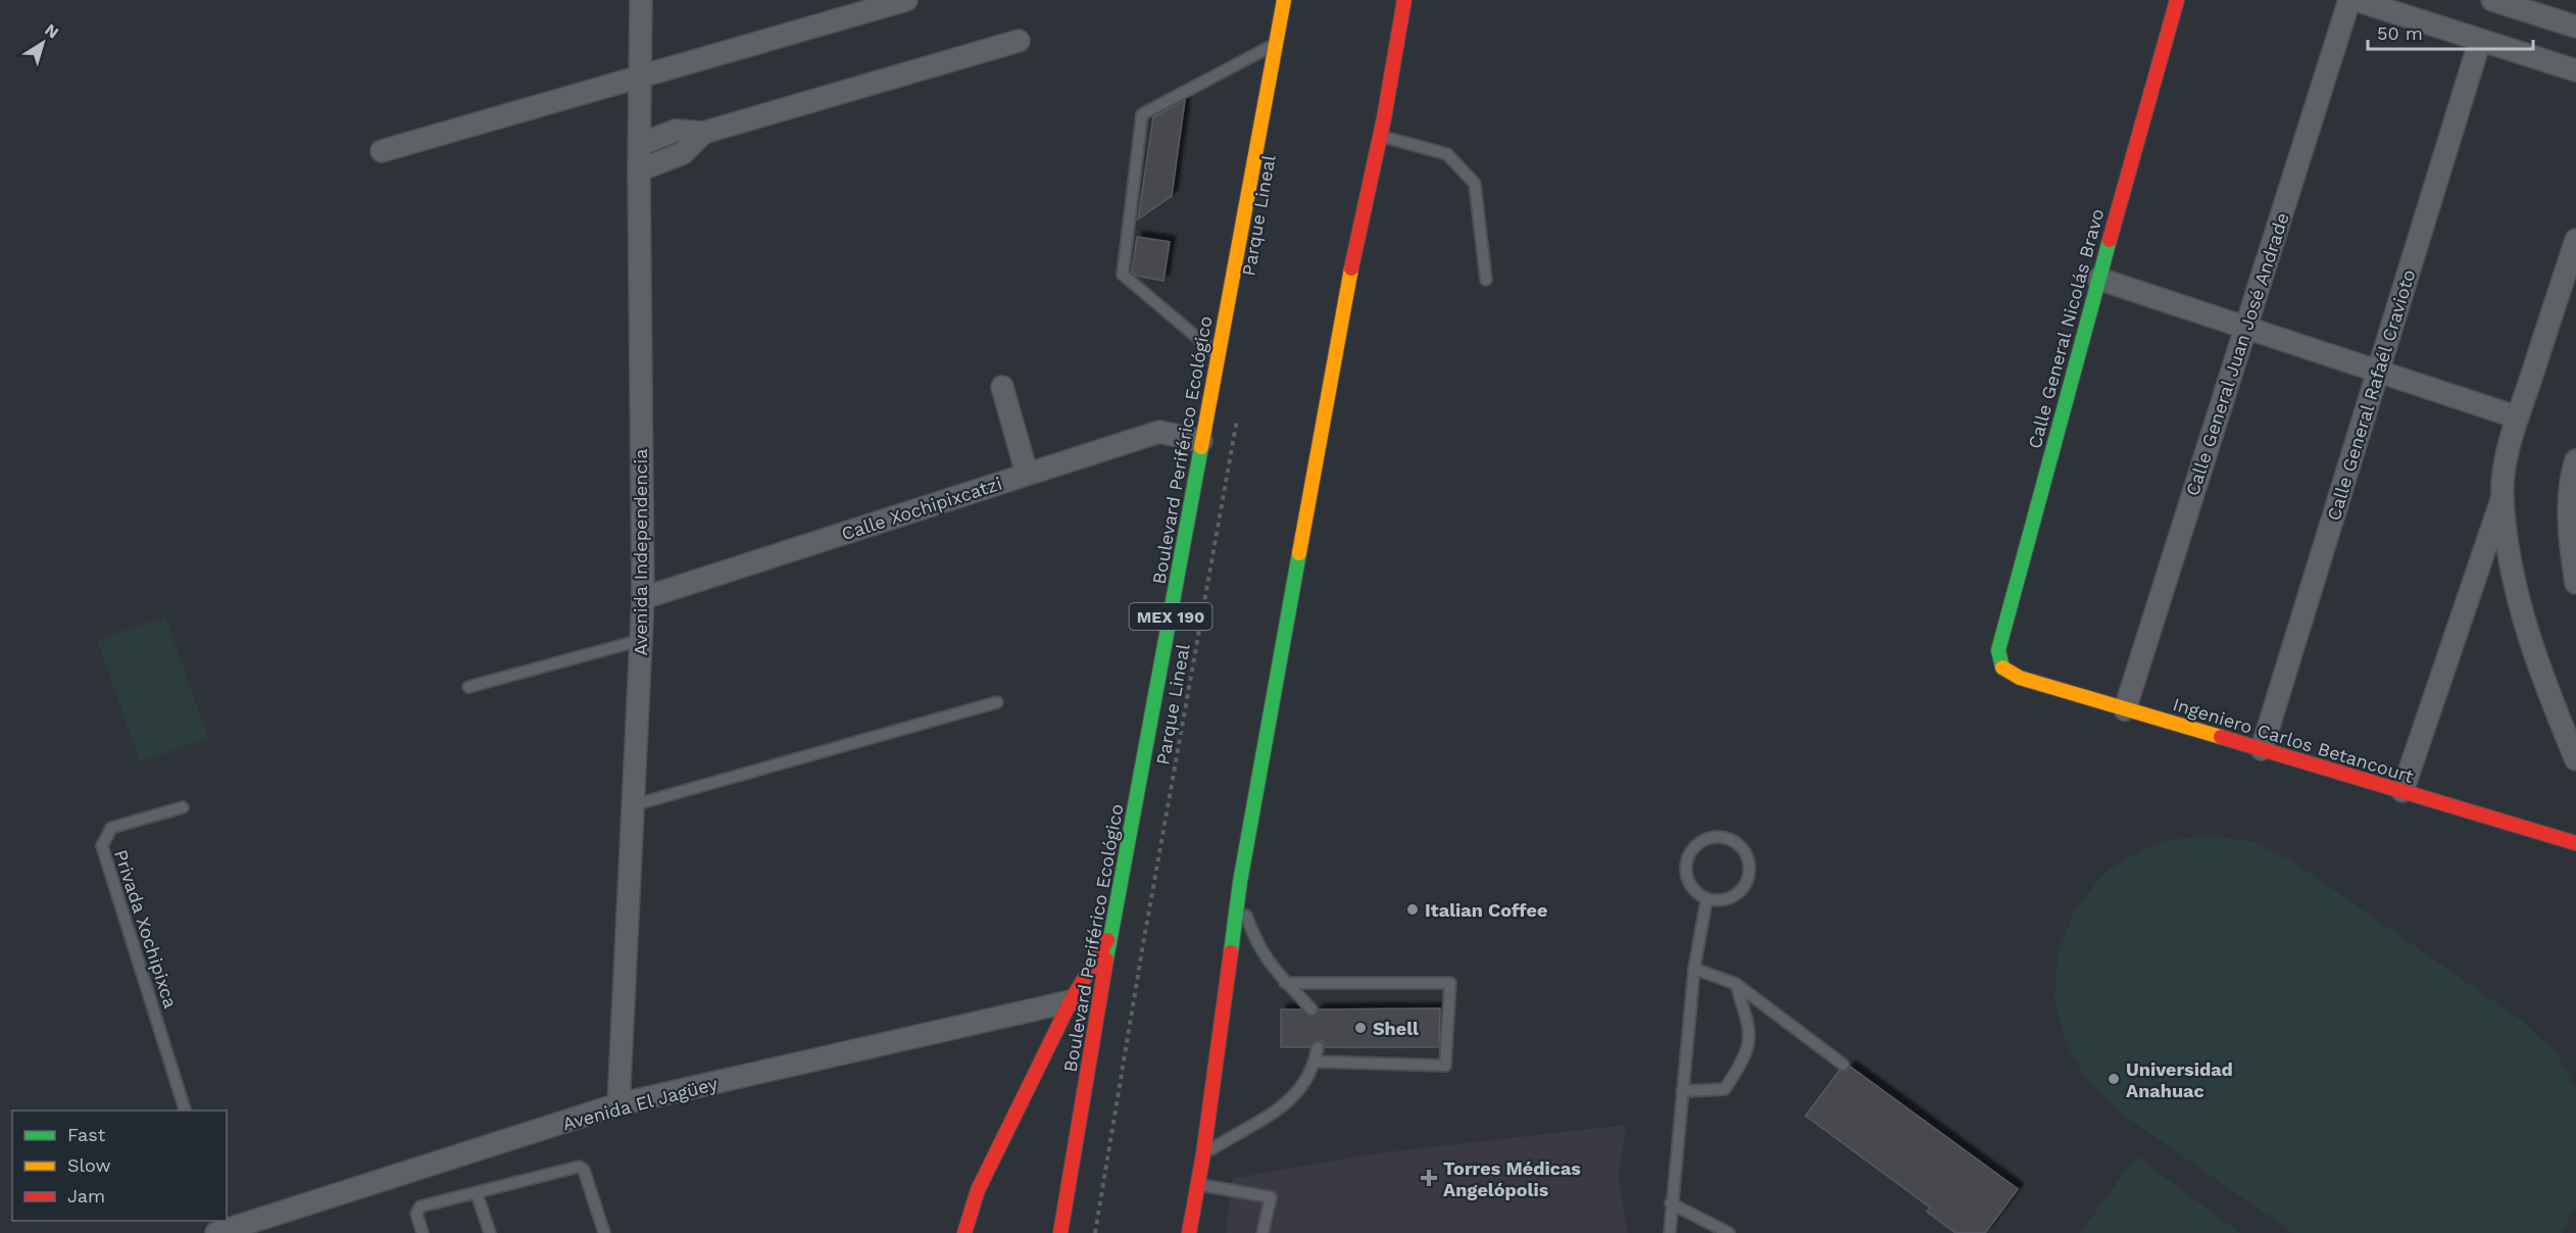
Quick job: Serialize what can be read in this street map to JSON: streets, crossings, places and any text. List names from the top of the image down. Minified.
{"streets":{"main road":["Calle General Nicolás Bravo","Boulevard Periférico Ecológico","MEX 190","Ingeniero Carlos Betancourt"],"street":["Calle General Juan José Andrade","Calle General Rafaél Cravioto","Calle Xochipixcatzi","Avenida Independencia","Avenida El Jagüey"],"lane":["Privada Xochipixca"],"path":["Parque Lineal"]},"crossings":[["Calle General Nicolás Bravo","Ingeniero Carlos Betancourt"],["Calle General Juan José Andrade","Ingeniero Carlos Betancourt"],["Calle General Rafaél Cravioto","Ingeniero Carlos Betancourt"],["Boulevard Periférico Ecológico","Calle Xochipixcatzi"],["Calle Xochipixcatzi","Avenida Independencia"],["Avenida Independencia","Avenida El Jagüey"]],"places":{"other":["Italian Coffee","Shell","Universidad Anahuac"],"health":["Torres Médicas Angelópolis"]},"legend":["Fast","Slow","Jam"],"scale_bar":"50 m","north":"top right"}
